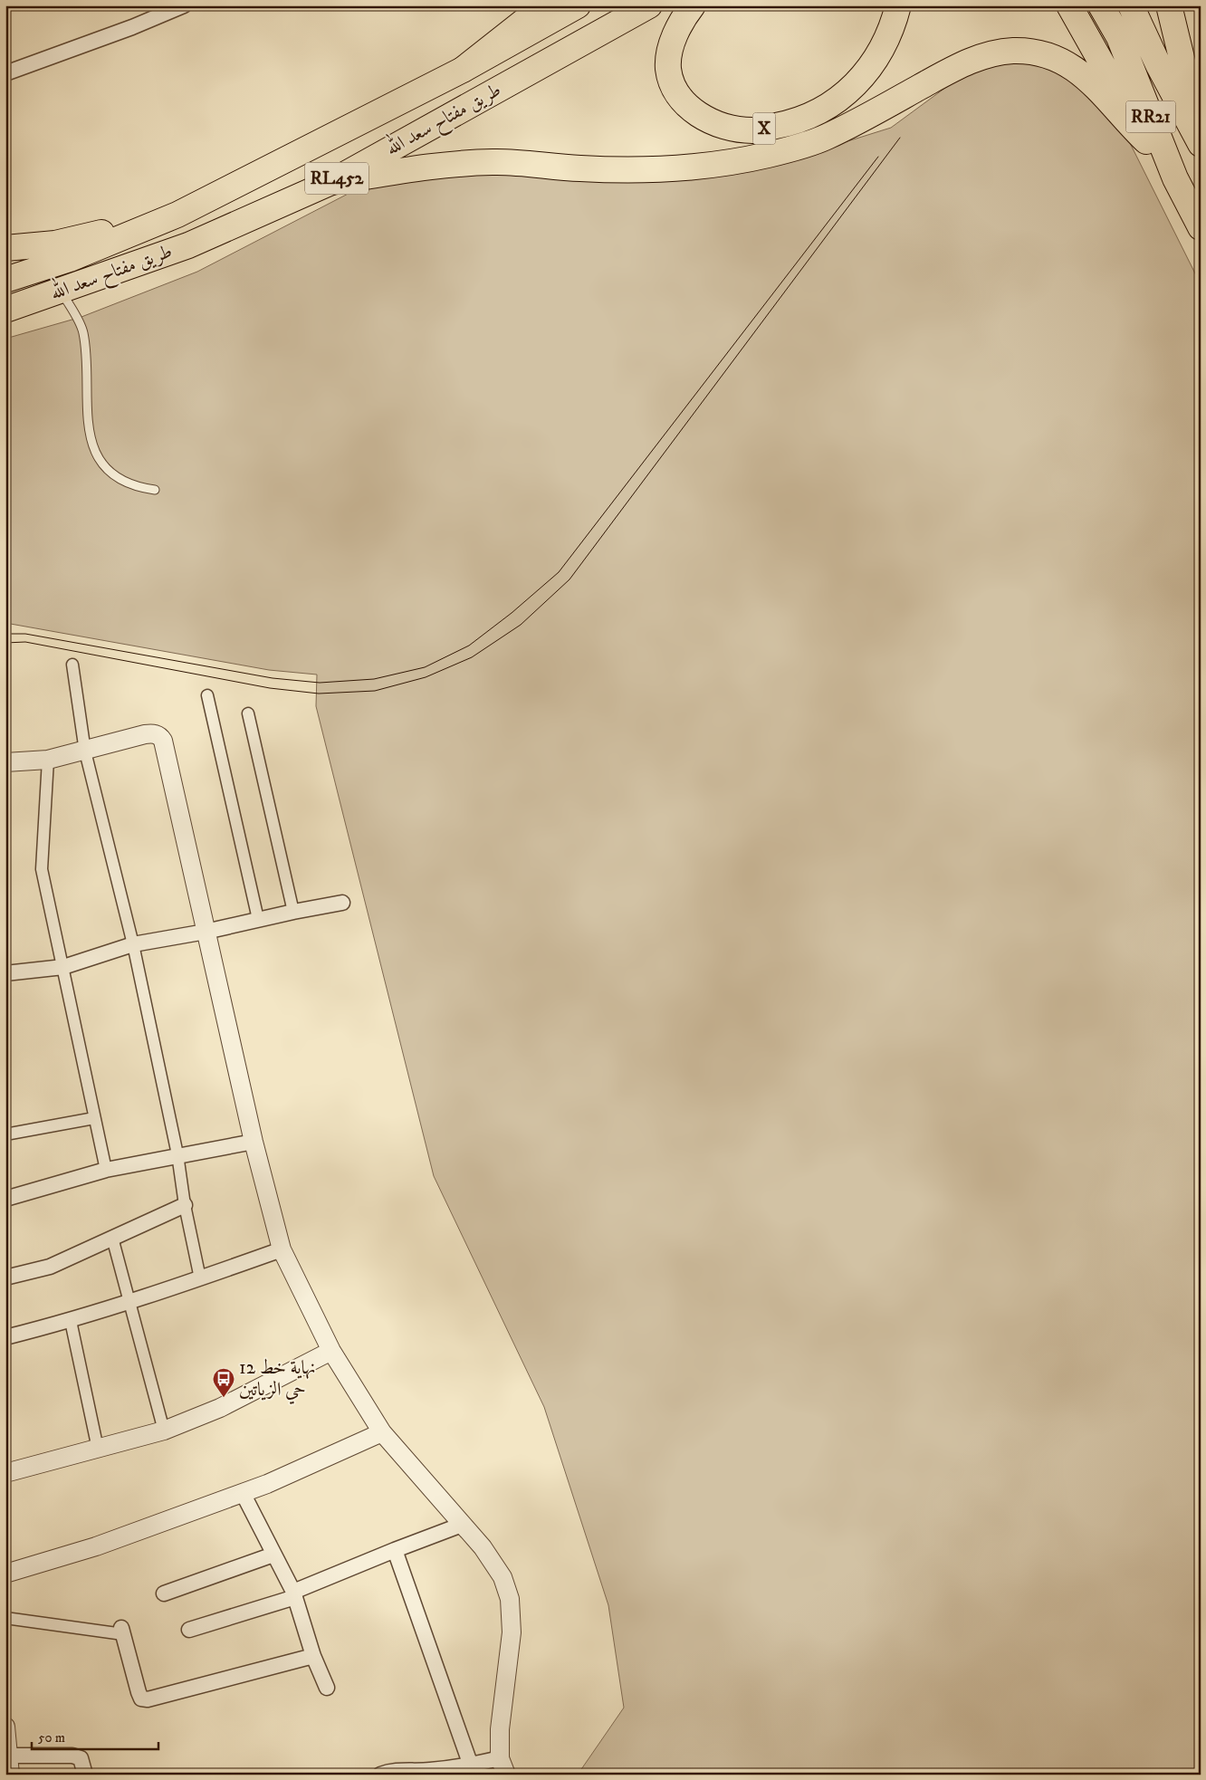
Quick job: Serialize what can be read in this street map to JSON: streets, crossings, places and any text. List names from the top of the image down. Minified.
{"streets":{"highway":["RR21","طريق مفتاح سعد الله","X","RL452"]},"places":{"bus stop":["نهاية خط 12 حي الزياتين"]},"scale_bar":"50 m"}
